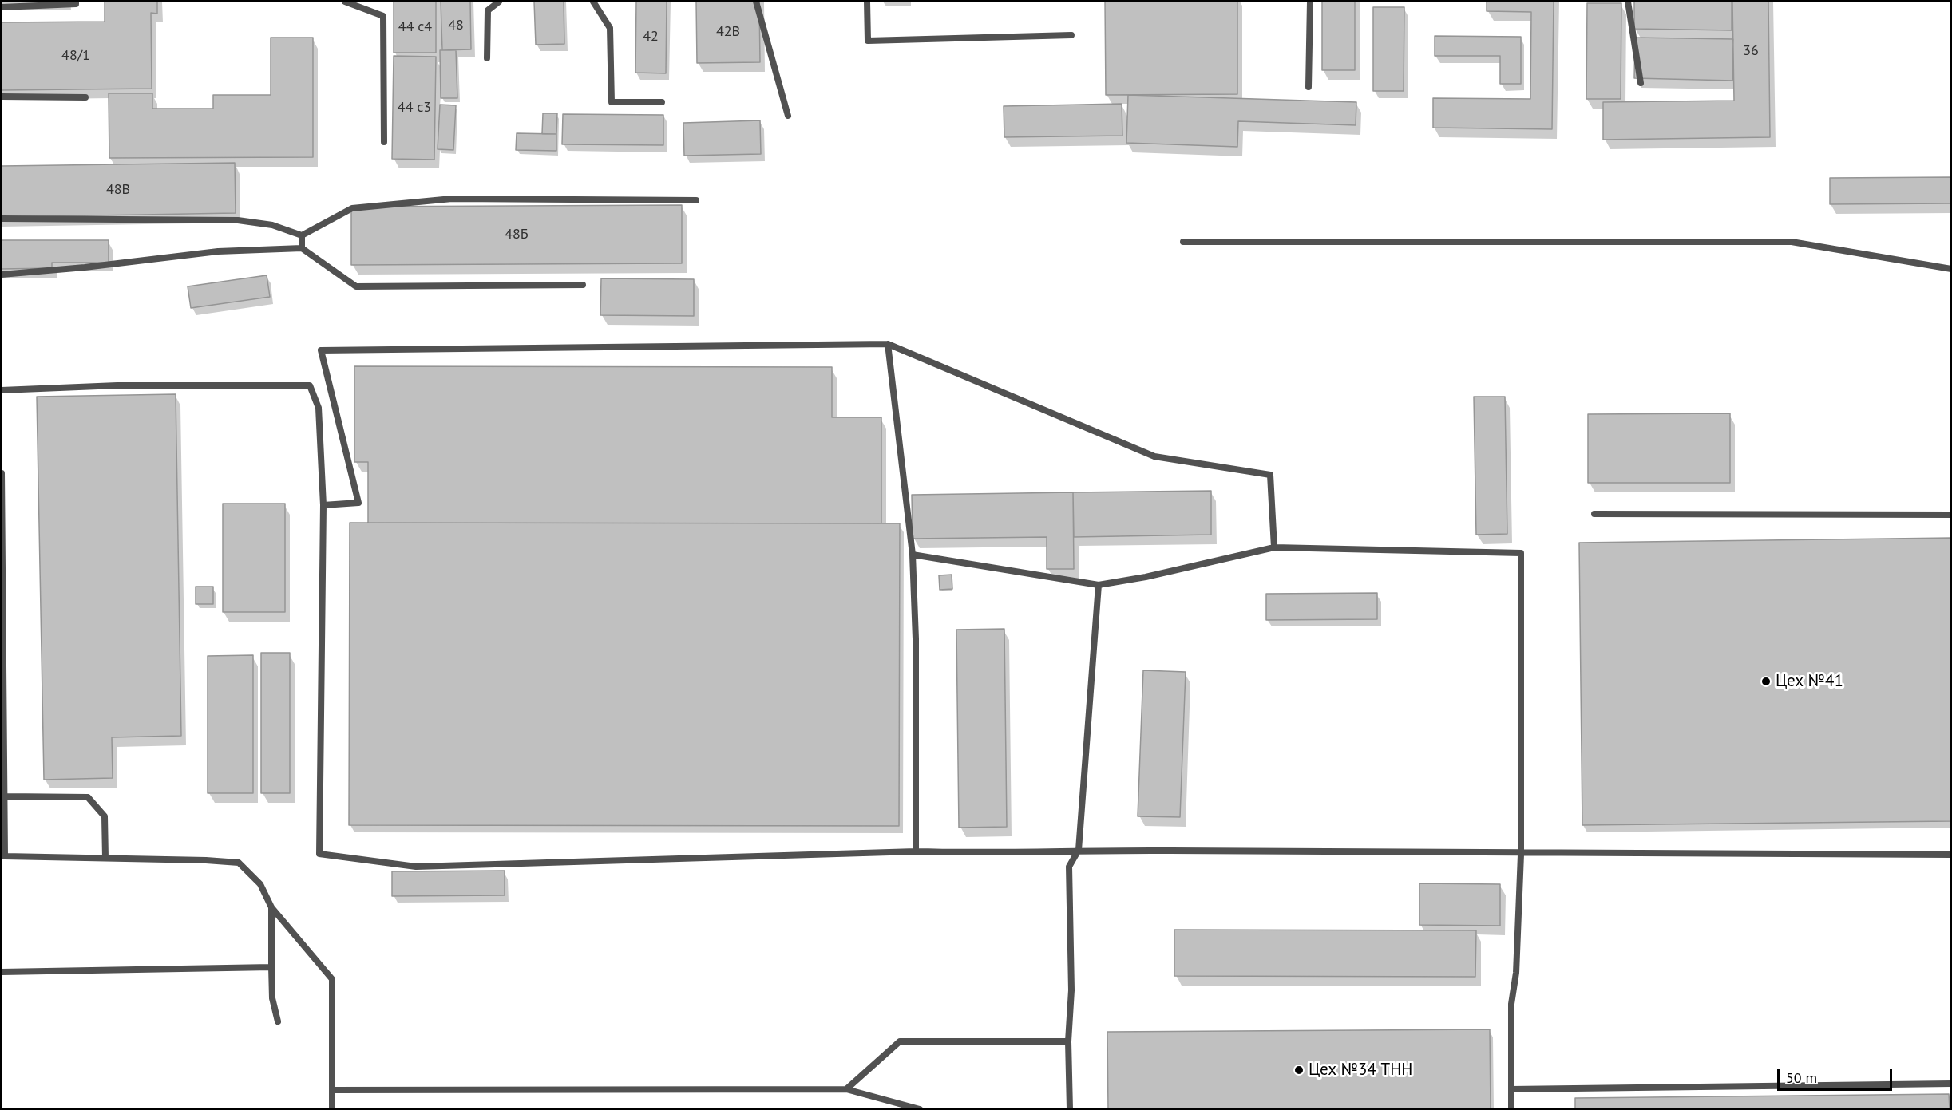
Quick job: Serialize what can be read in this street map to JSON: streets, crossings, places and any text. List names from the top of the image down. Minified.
{"places":["Цех №41","Цех №34 ТНН"],"house_numbers":["48","44 с4","42В","42","36","48/1","44 с3","48В","48Б"],"scale_bar":"50 m"}
